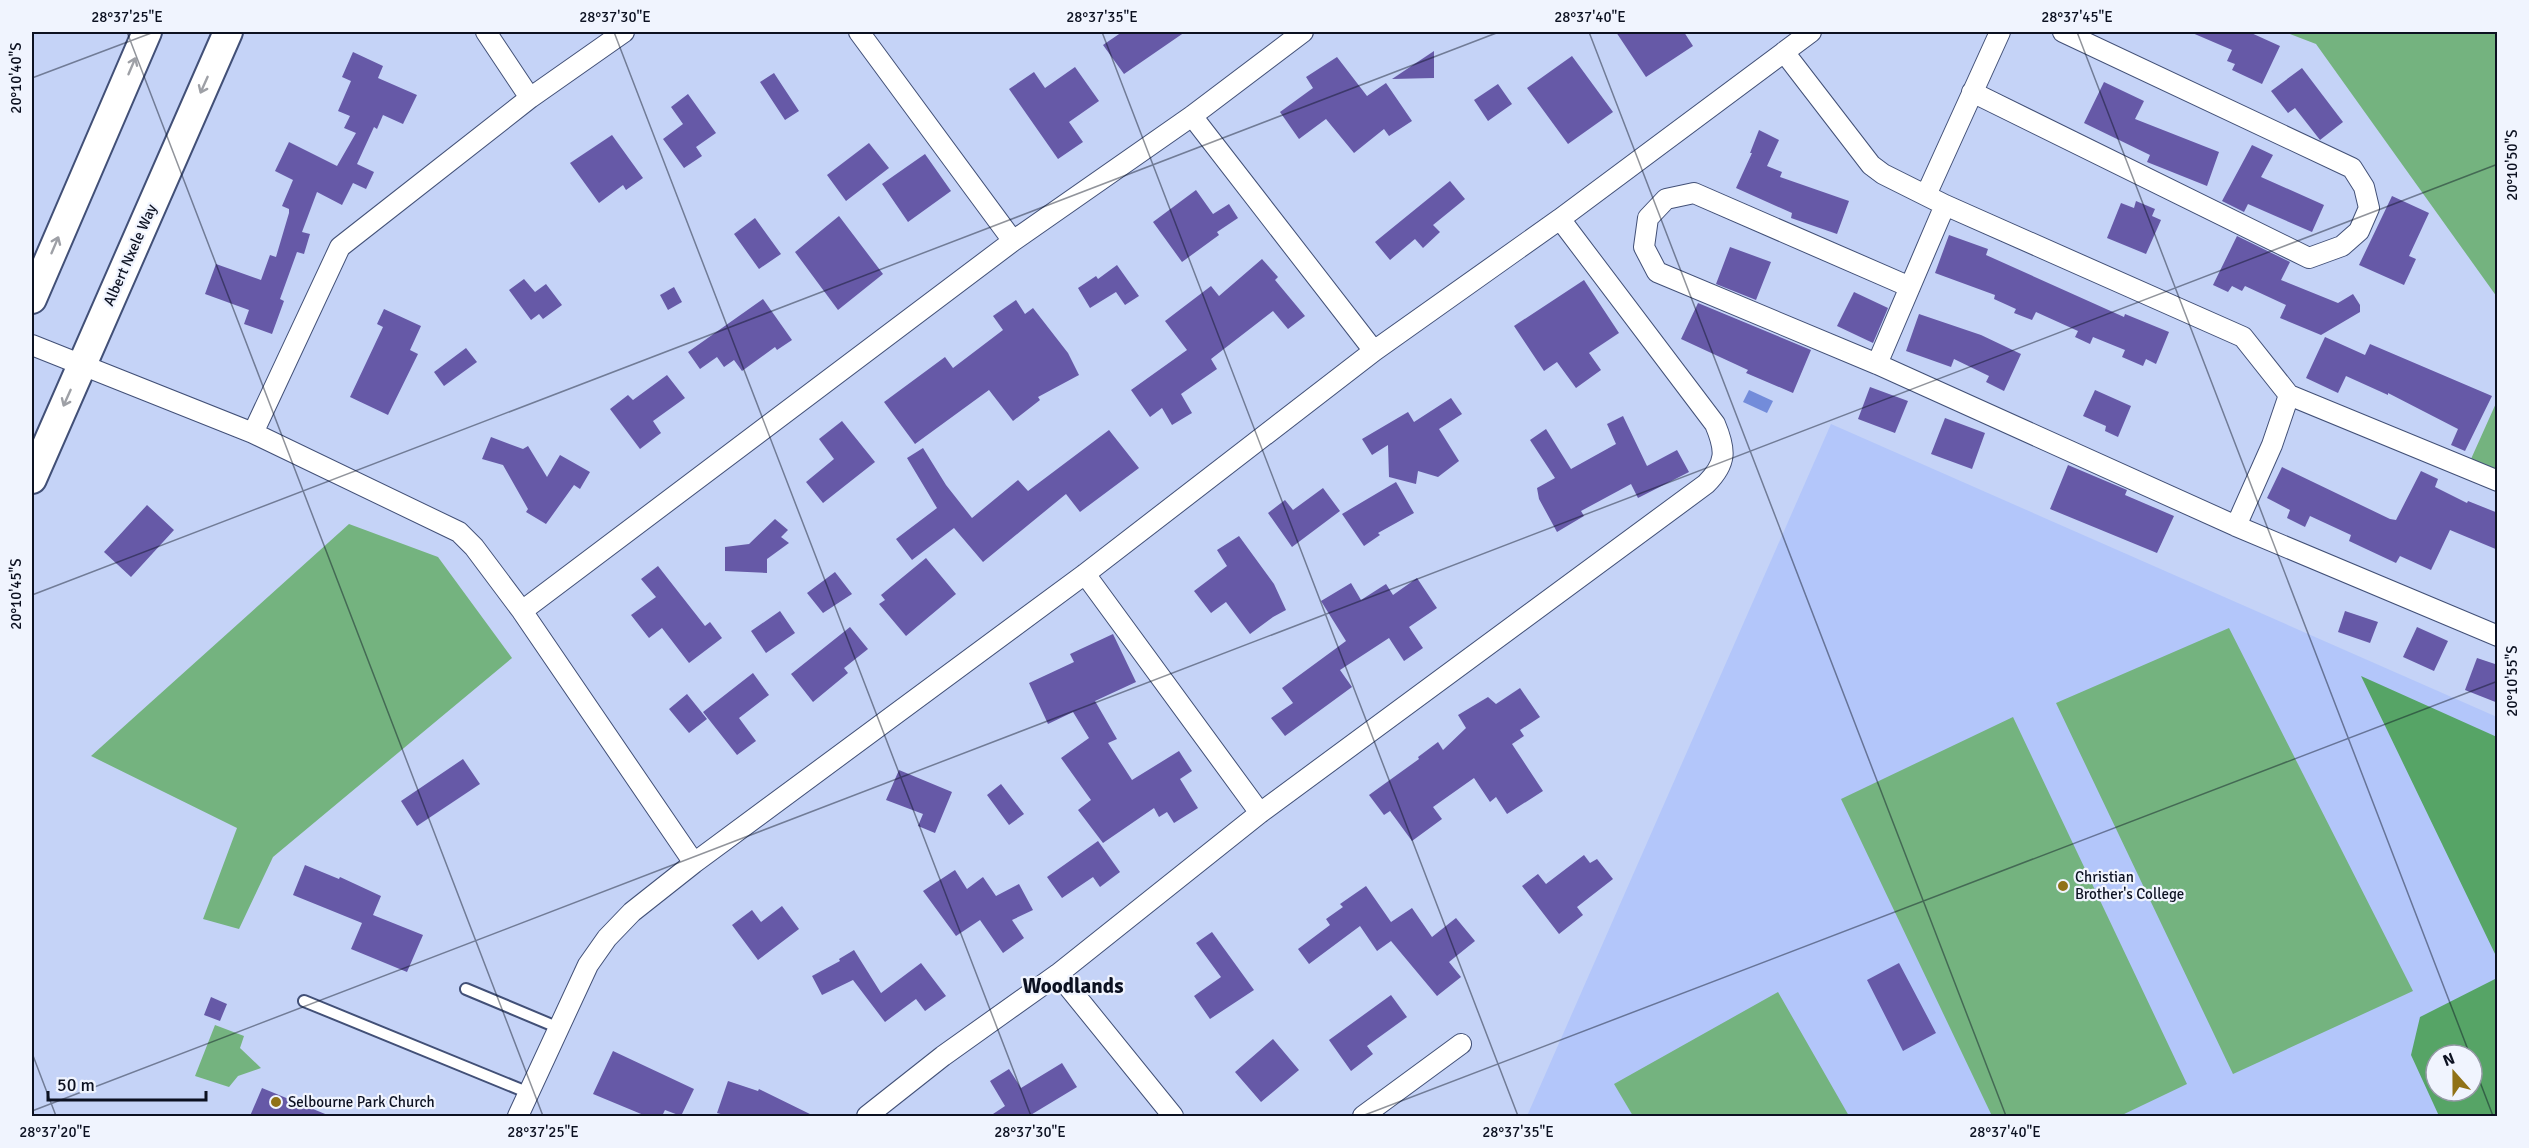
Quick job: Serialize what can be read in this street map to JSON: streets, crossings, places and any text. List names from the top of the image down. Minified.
{"streets":{"main road":["Albert Nxele Way"]},"districts":["Woodlands"],"places":["Christian Brother's College","Selbourne Park Church"],"scale_bar":"50 m","north":"top","coordinates":["28°37'25\"E","28°37'30\"E","28°37'35\"E","28°37'40\"E","28°37'45\"E","20°10'40\"S","20°10'50\"S","20°10'45\"S","20°10'55\"S","28°37'20\"E"]}
